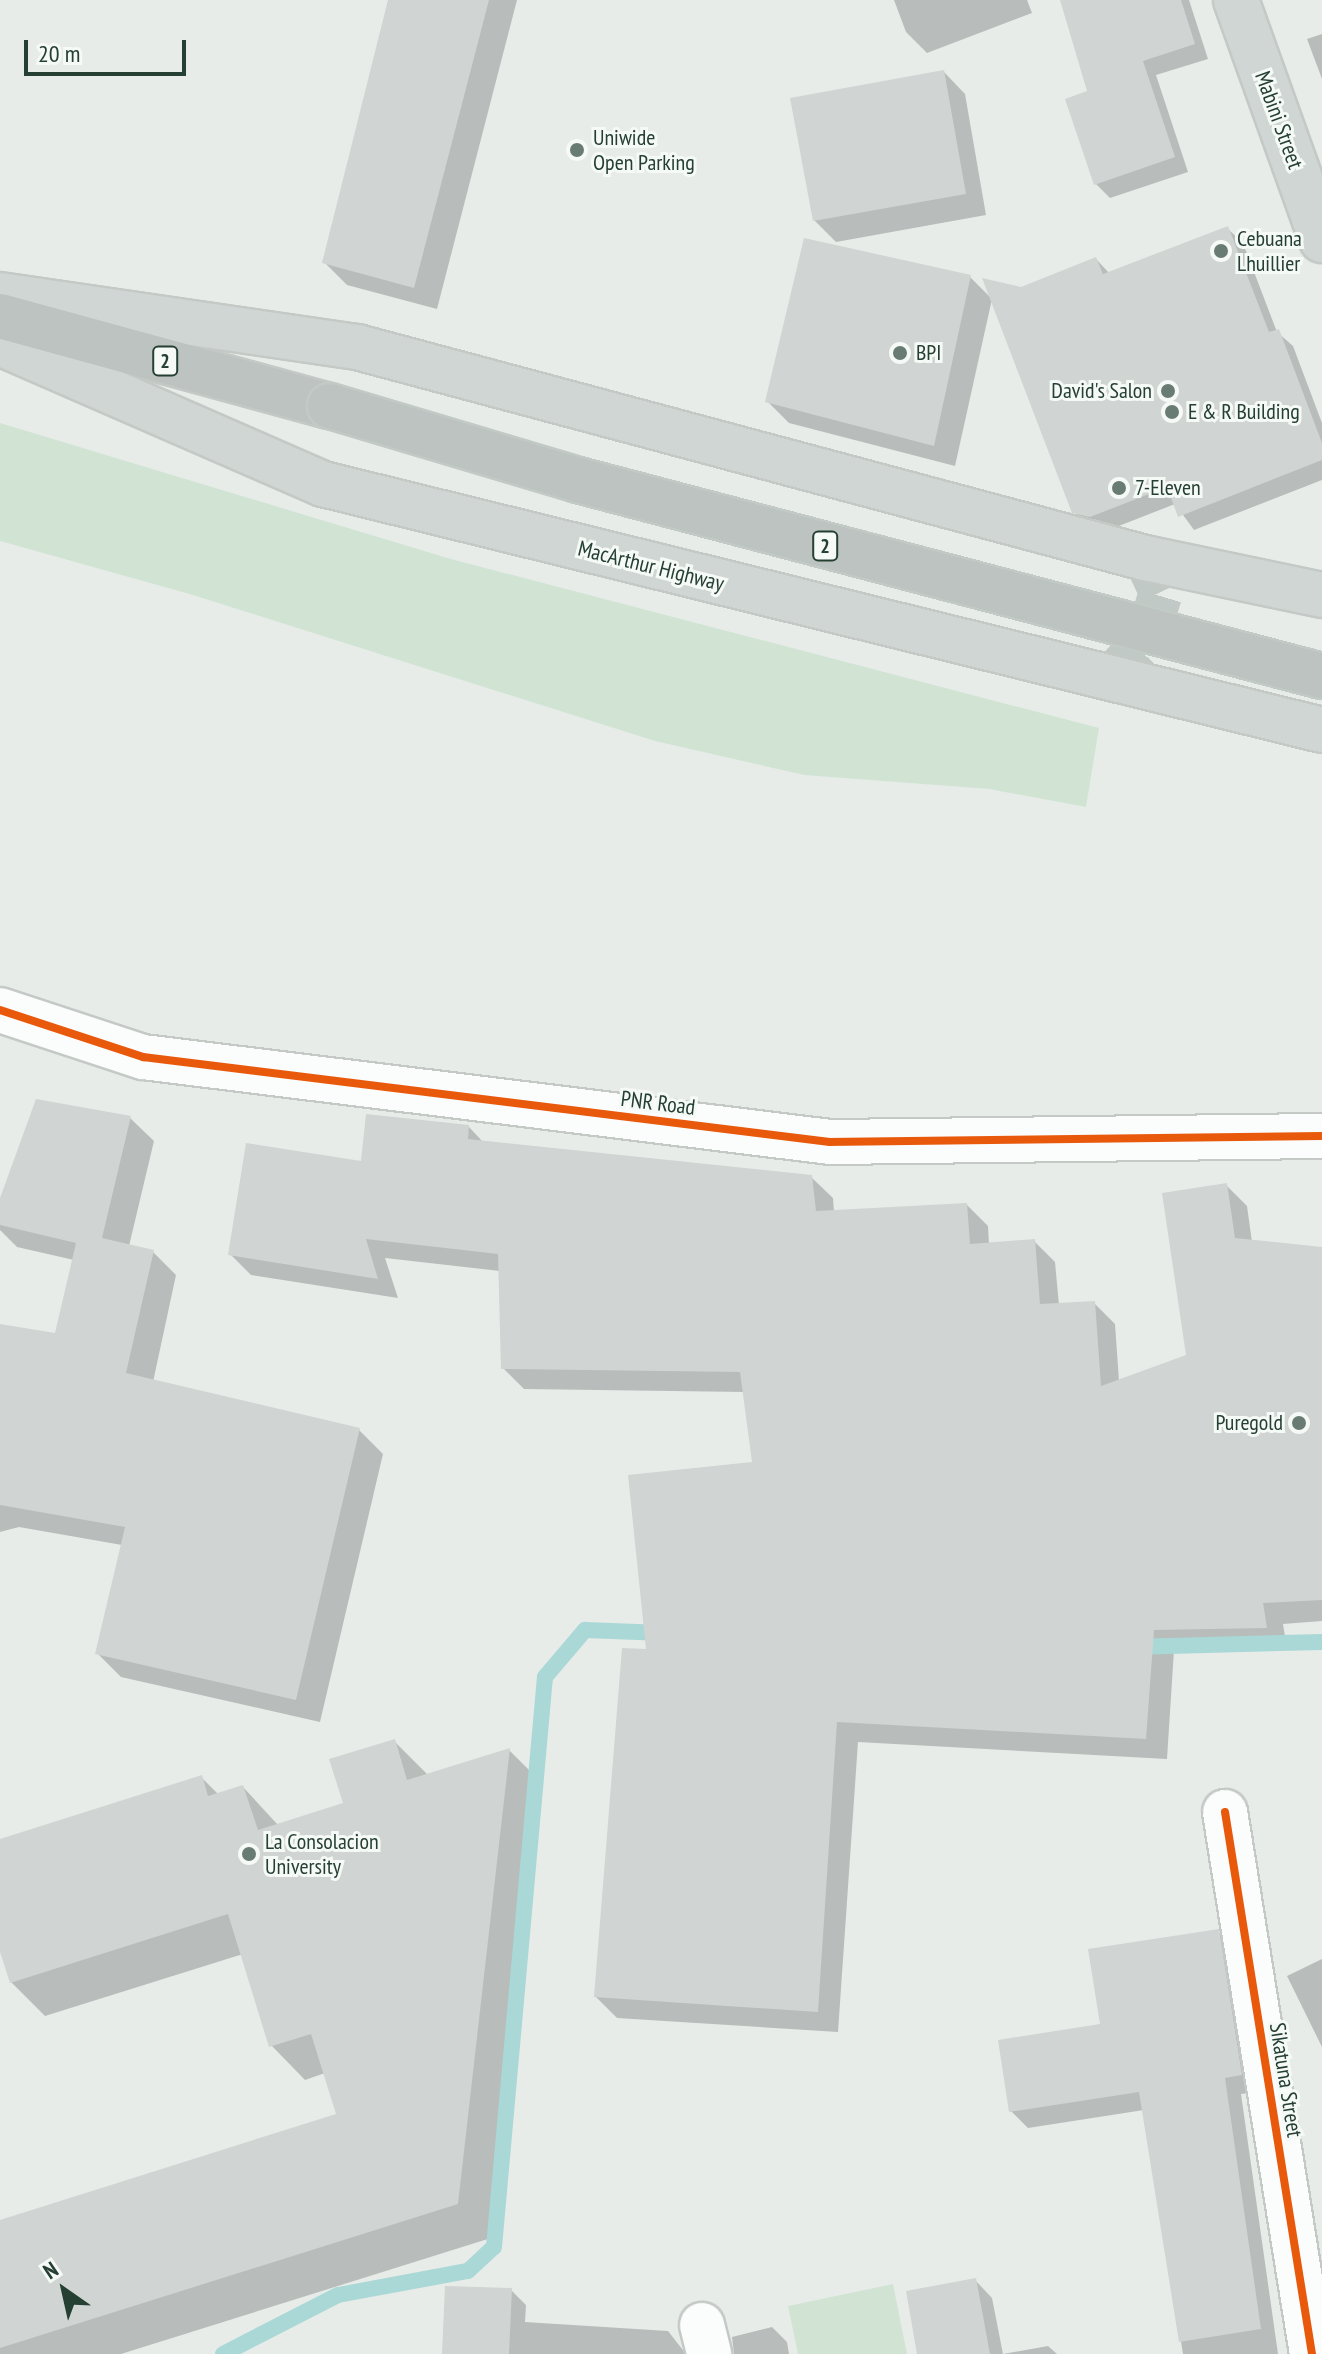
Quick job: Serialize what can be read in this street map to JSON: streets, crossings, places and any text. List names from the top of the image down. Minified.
{"streets":{"highway":["2"],"main road":["Mabini Street","MacArthur Highway"],"street":["PNR Road","Sikatuna Street"]},"places":["Uniwide Open Parking","Cebuana Lhuillier","BPI","David's Salon","E & R Building","7-Eleven","Puregold","La Consolacion University"],"scale_bar":"20 m","north":"top left"}
